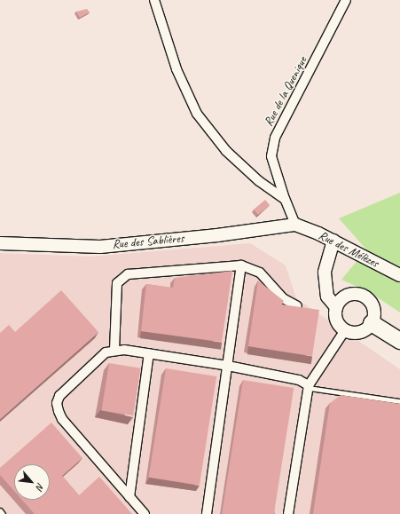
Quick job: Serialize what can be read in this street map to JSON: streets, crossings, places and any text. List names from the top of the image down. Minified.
{"streets":{"street":["Rue de la Quenique","Rue des Sablières","Rue des Mélèzes"]},"crossings":[["Rue de la Quenique","Rue des Sablières"],["Rue de la Quenique","Rue des Mélèzes"],["Rue des Sablières","Rue des Mélèzes"]],"north":"bottom right"}
